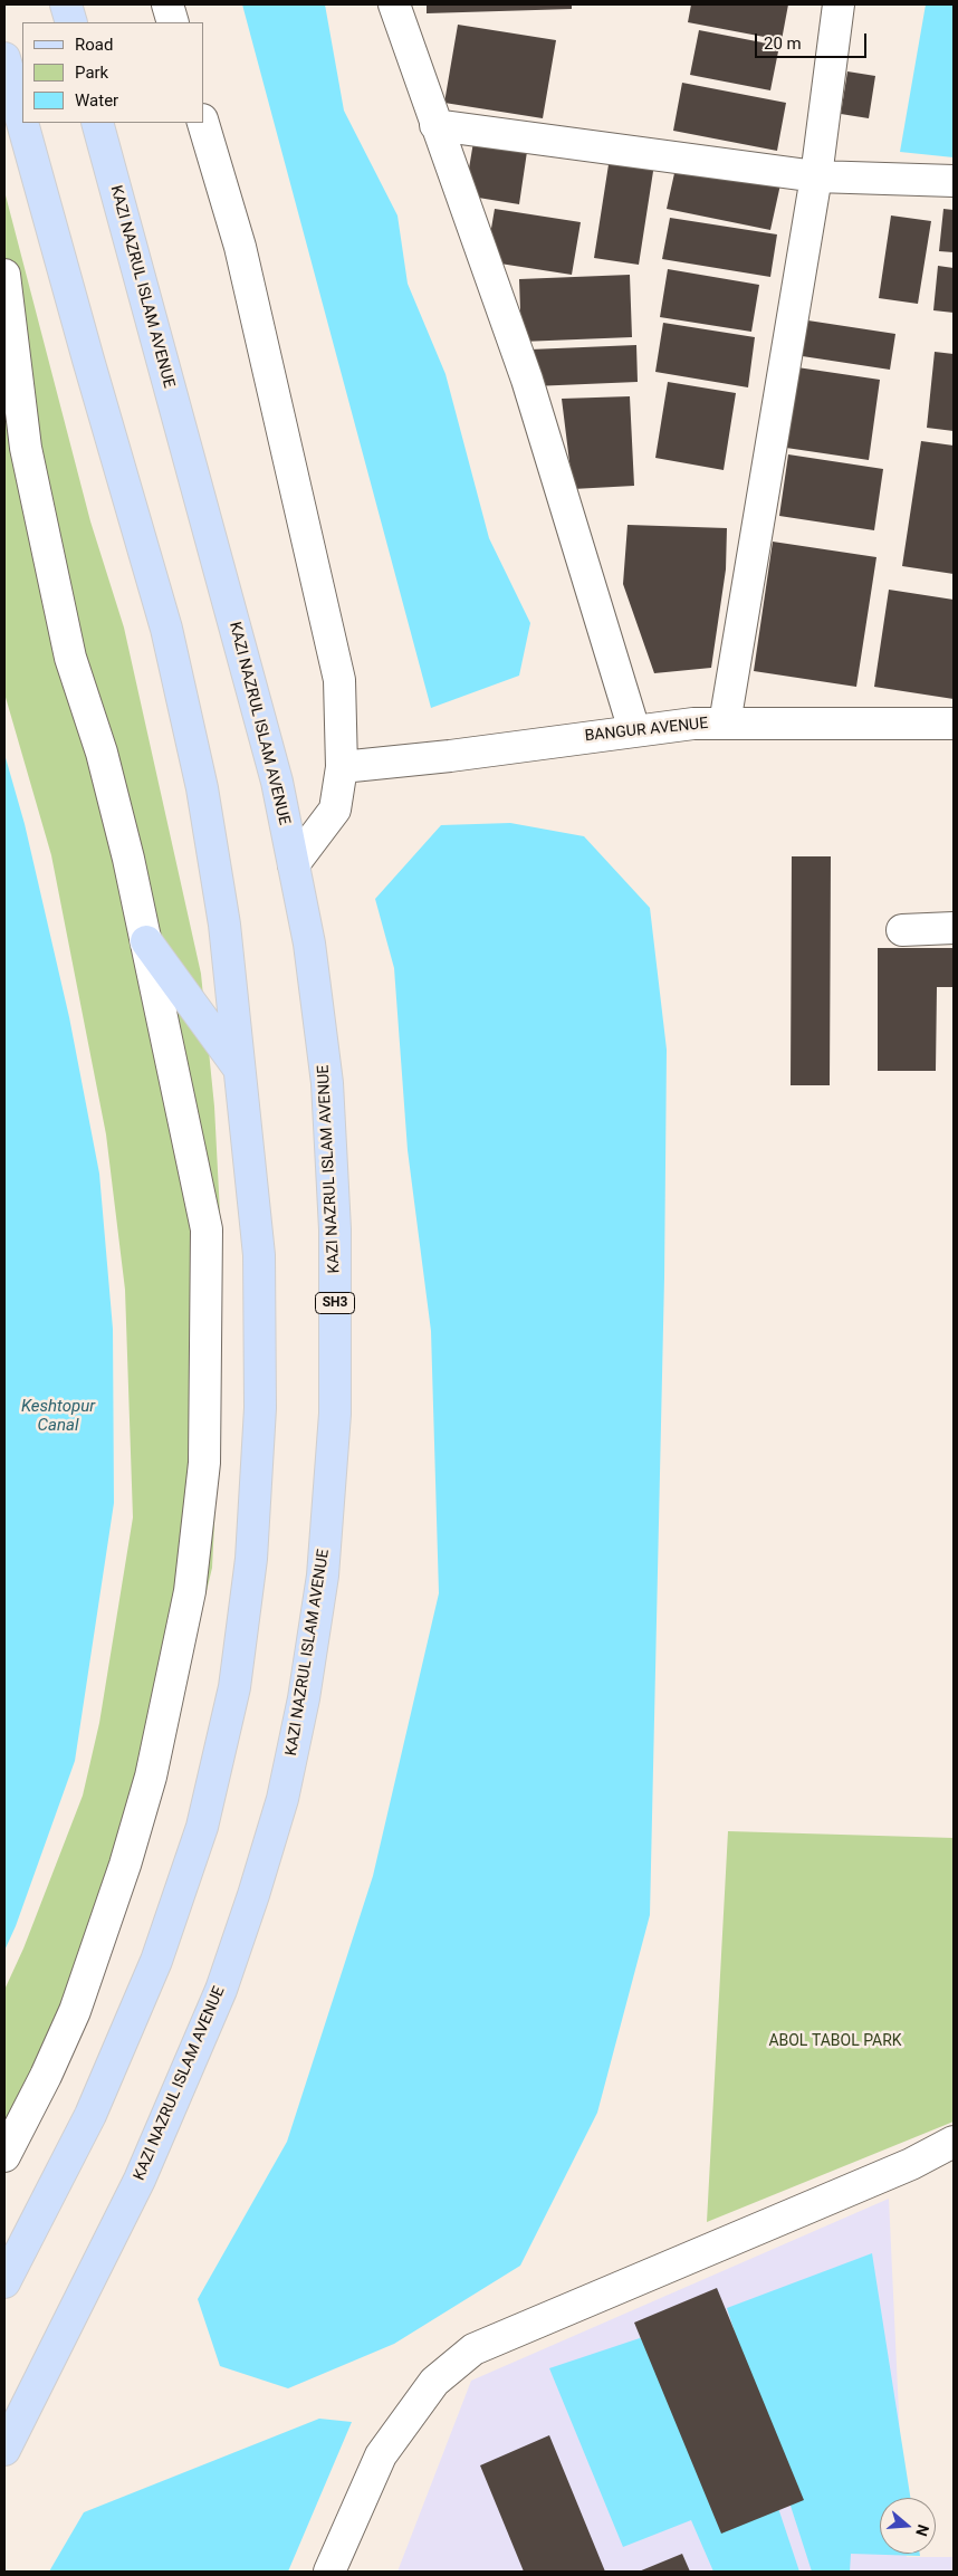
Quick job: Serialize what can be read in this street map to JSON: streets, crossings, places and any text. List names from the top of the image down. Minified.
{"streets":{"main road":["KAZI NAZRUL ISLAM AVENUE","SH3"],"street":["BANGUR AVENUE"]},"water":["Keshtopur Canal"],"parks":["ABOL TABOL PARK"],"legend":["Road","Park","Water"],"scale_bar":"20 m","north":"right"}
